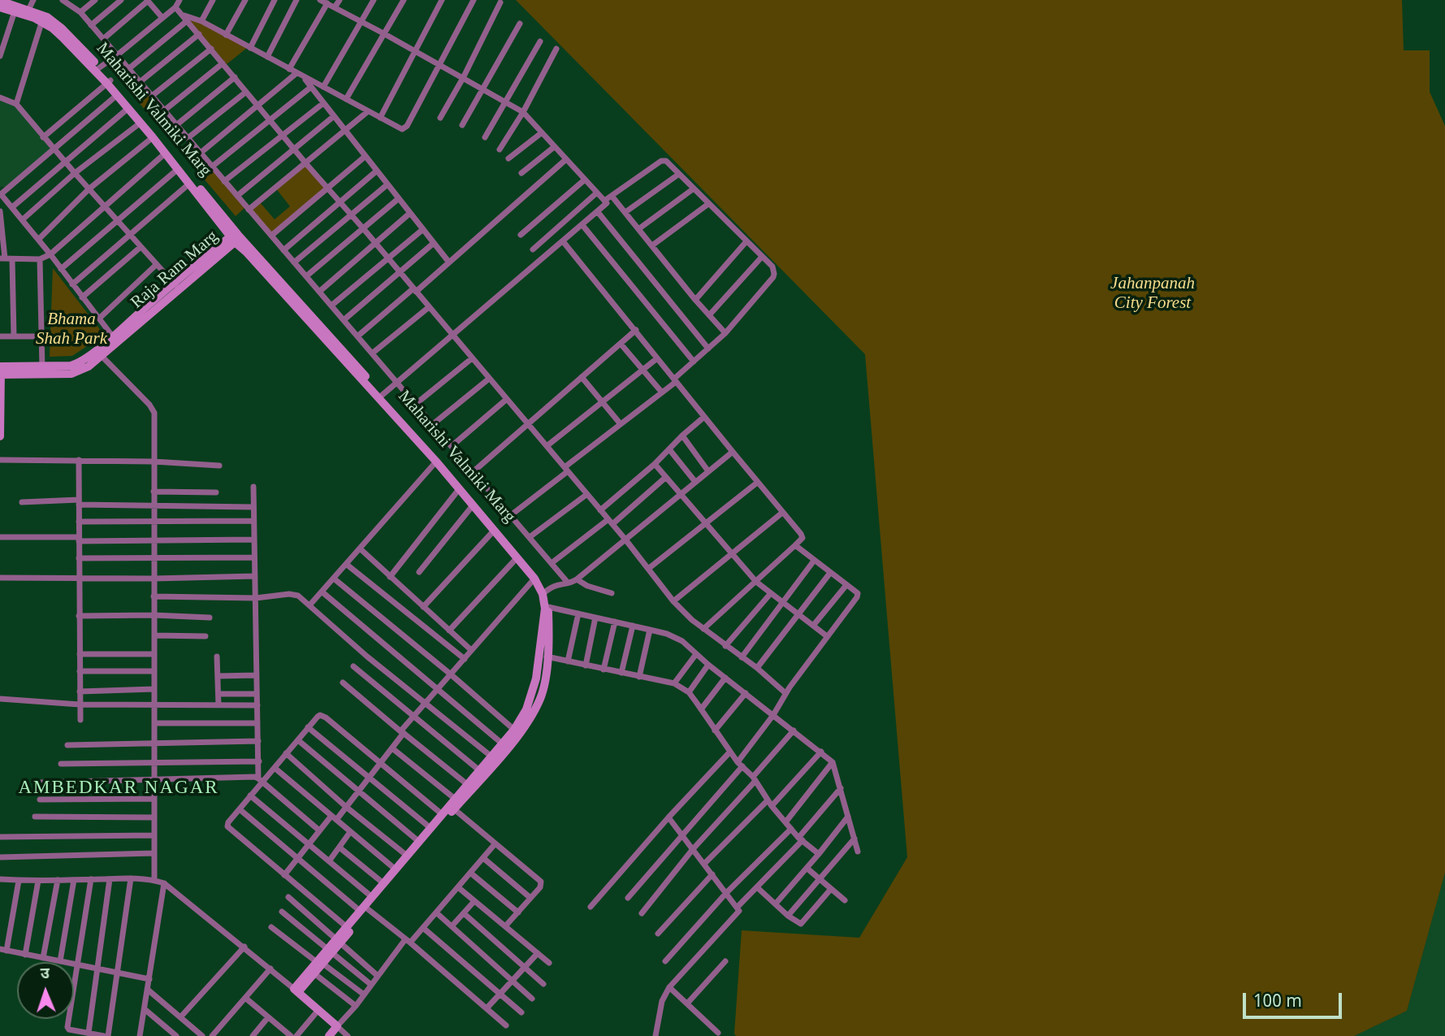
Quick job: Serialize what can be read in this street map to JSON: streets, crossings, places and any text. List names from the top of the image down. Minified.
{"streets":{"street":["Maharishi Valmiki Marg","Raja Ram Marg"]},"crossings":[["Maharishi Valmiki Marg","Raja Ram Marg"]],"districts":["AMBEDKAR NAGAR"],"parks":["Jahanpanah City Forest","Bhama Shah Park"],"scale_bar":"100 m","north":"top"}
